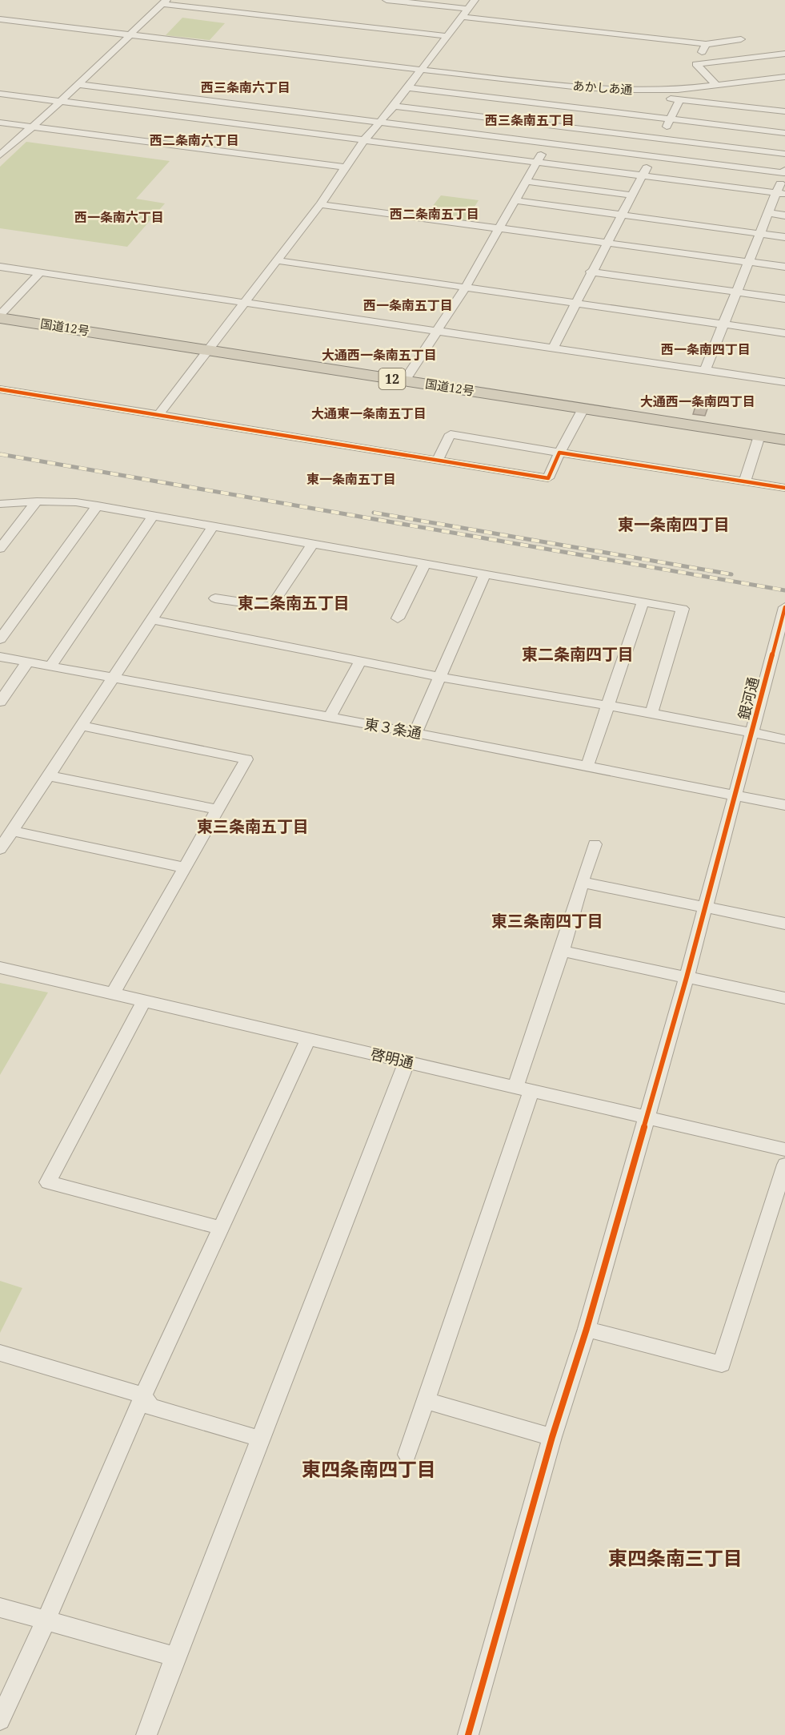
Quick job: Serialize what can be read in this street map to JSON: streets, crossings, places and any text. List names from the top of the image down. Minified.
{"streets":{"highway":["国道12号","12"],"street":["あかしあ通","銀河通","東３条通","啓明通"]},"crossings":[["銀河通","東３条通"],["銀河通","啓明通"]],"districts":["西三条南六丁目","西三条南五丁目","西二条南六丁目","西二条南五丁目","西一条南六丁目","西一条南五丁目","西一条南四丁目","大通西一条南五丁目","大通西一条南四丁目","大通東一条南五丁目","東一条南五丁目","東一条南四丁目","東二条南五丁目","東二条南四丁目","東三条南五丁目","東三条南四丁目","東四条南四丁目","東四条南三丁目"]}
